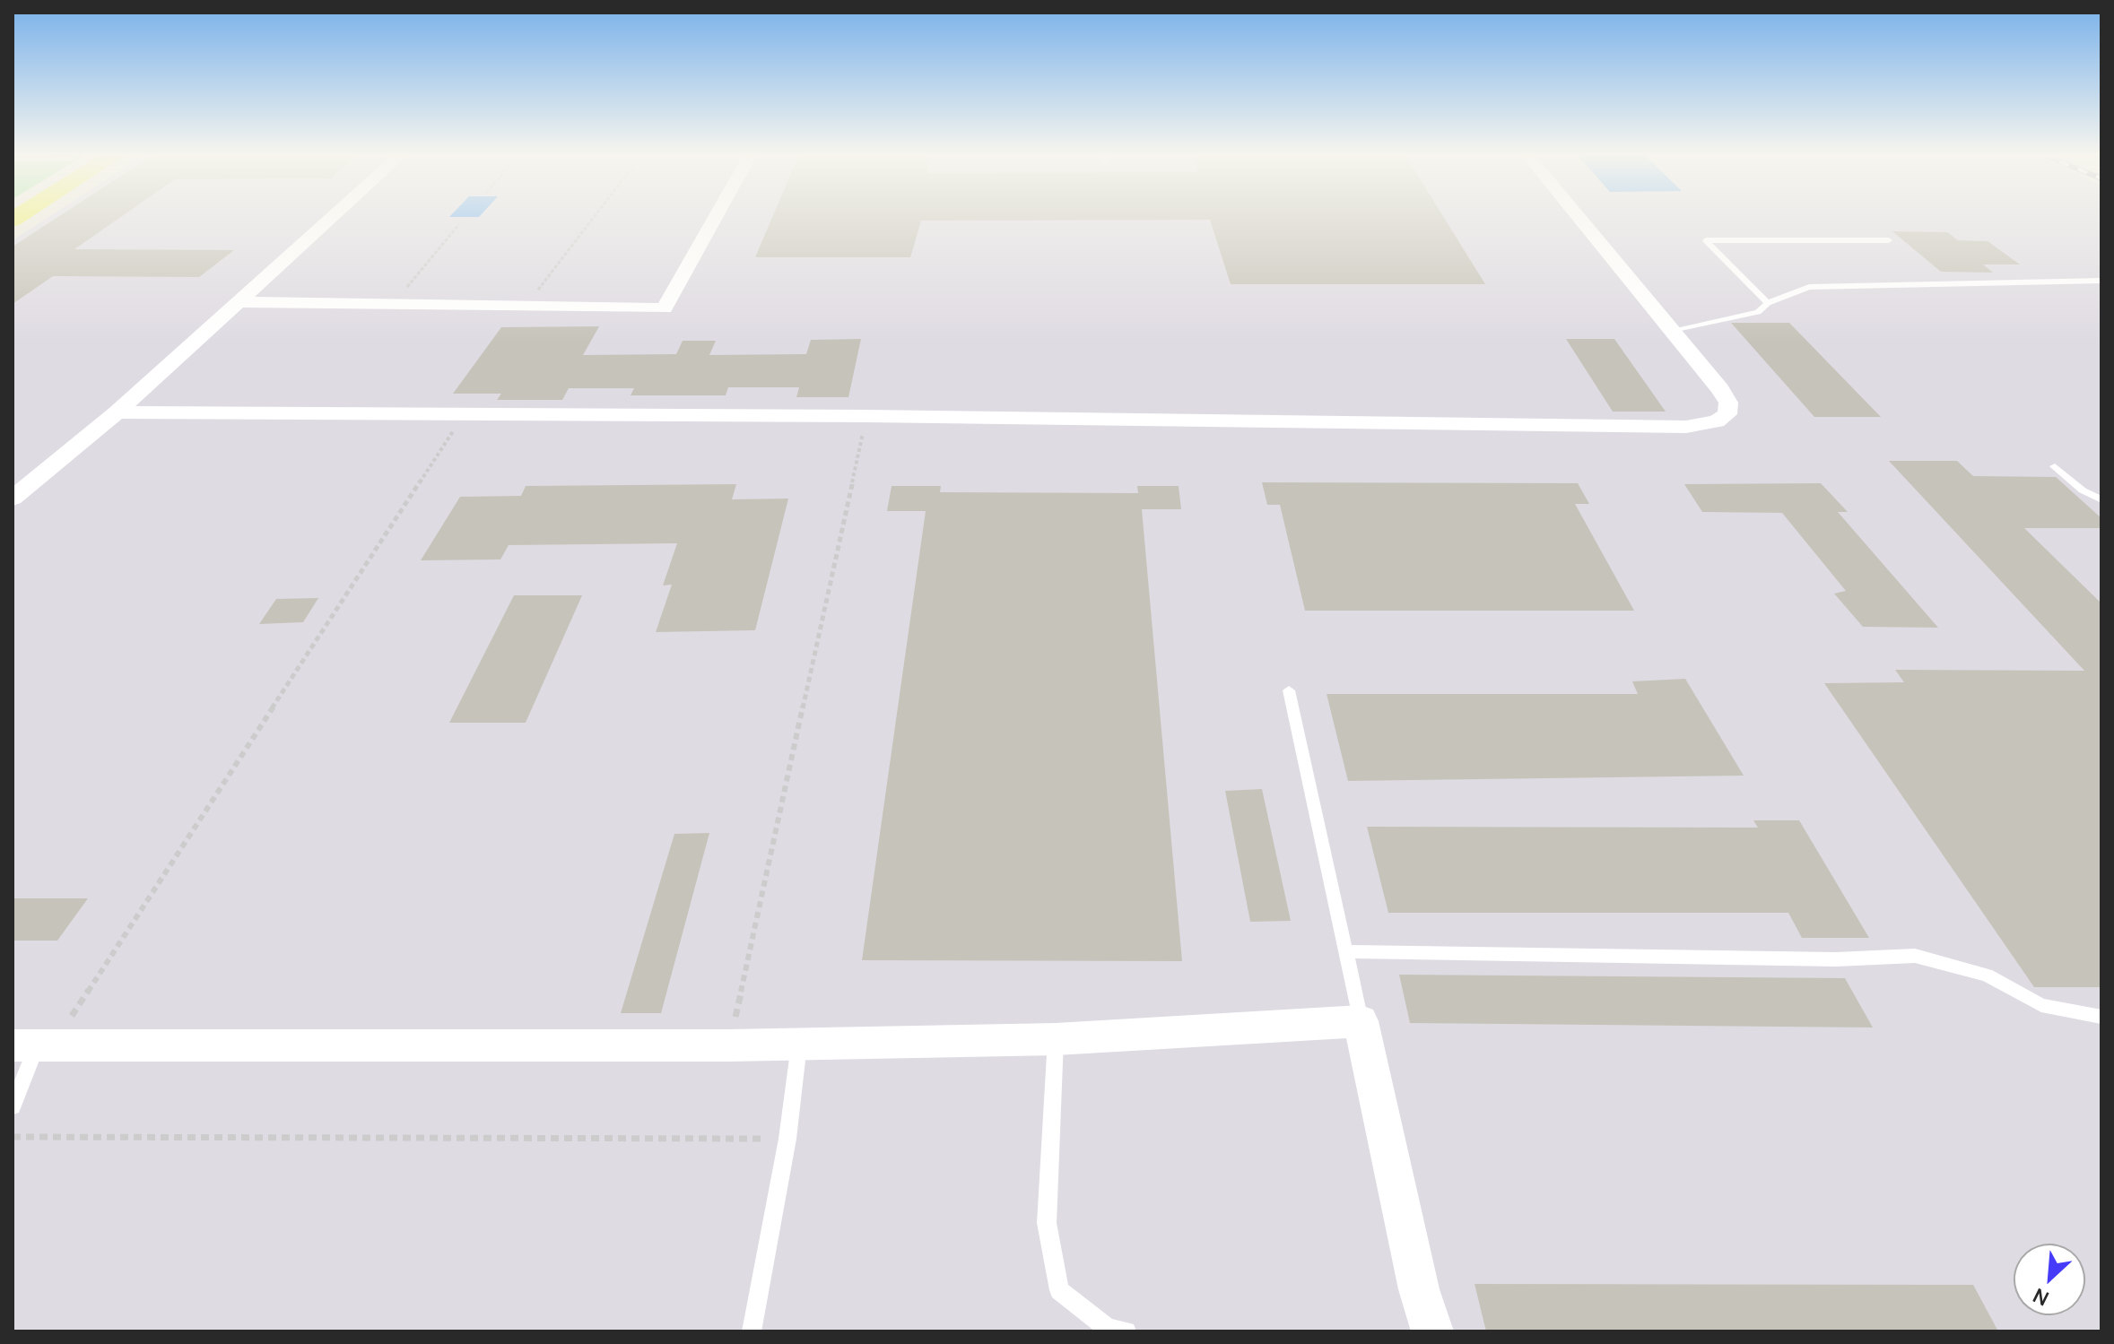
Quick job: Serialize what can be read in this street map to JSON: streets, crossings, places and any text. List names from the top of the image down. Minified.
{"north":"bottom left"}
